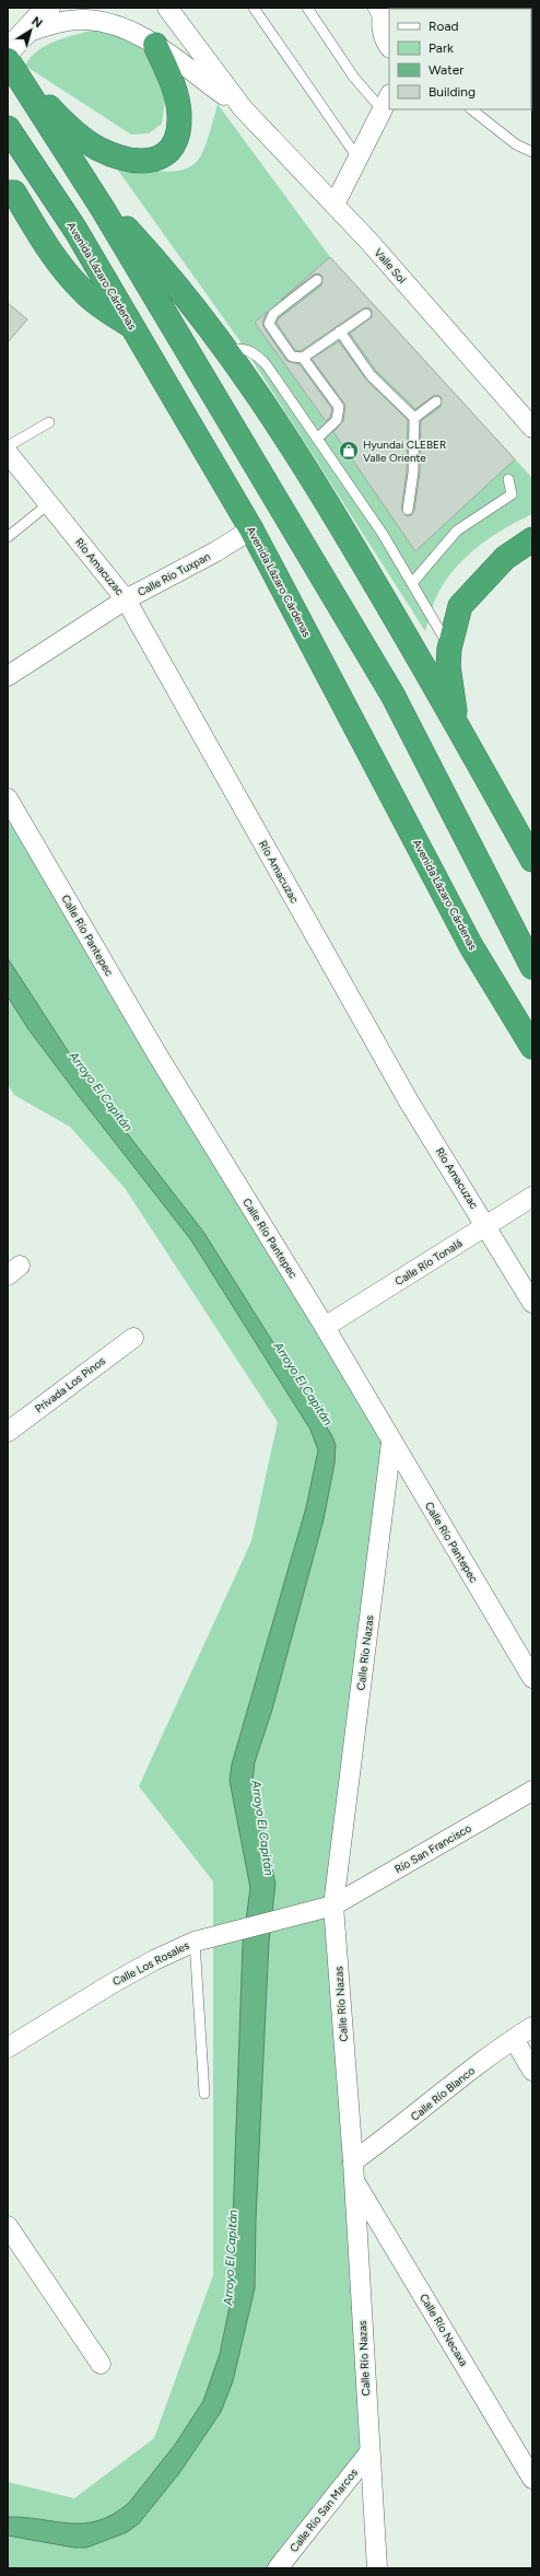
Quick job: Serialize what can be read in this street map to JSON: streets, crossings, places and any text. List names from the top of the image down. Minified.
{"streets":{"highway":["Avenida Lázaro Cárdenas"],"street":["Valle Sol","Río Amacuzac","Calle Río Tuxpan","Calle Río Pantepec","Calle Río Tonalá","Privada Los Pinos","Calle Río Nazas","Río San Francisco","Calle Los Rosales","Calle Río Blanco","Calle Río Necaxa","Calle Río San Marcos"]},"crossings":[["Avenida Lázaro Cárdenas","Calle Río Tuxpan"],["Río Amacuzac","Calle Río Tuxpan"],["Río Amacuzac","Calle Río Tonalá"],["Calle Río Pantepec","Calle Río Tonalá"],["Calle Río Pantepec","Calle Río Nazas"],["Calle Río Nazas","Río San Francisco"],["Calle Río Nazas","Calle Los Rosales"],["Calle Río Nazas","Calle Río Blanco"],["Calle Río Nazas","Calle Río Necaxa"],["Calle Río Nazas","Calle Río San Marcos"],["Río San Francisco","Calle Los Rosales"]],"water":["Arroyo El Capitán"],"places":{"shop":["Hyundai CLEBER Valle Oriente"]},"legend":["Road","Park","Water","Building"],"north":"top right"}
